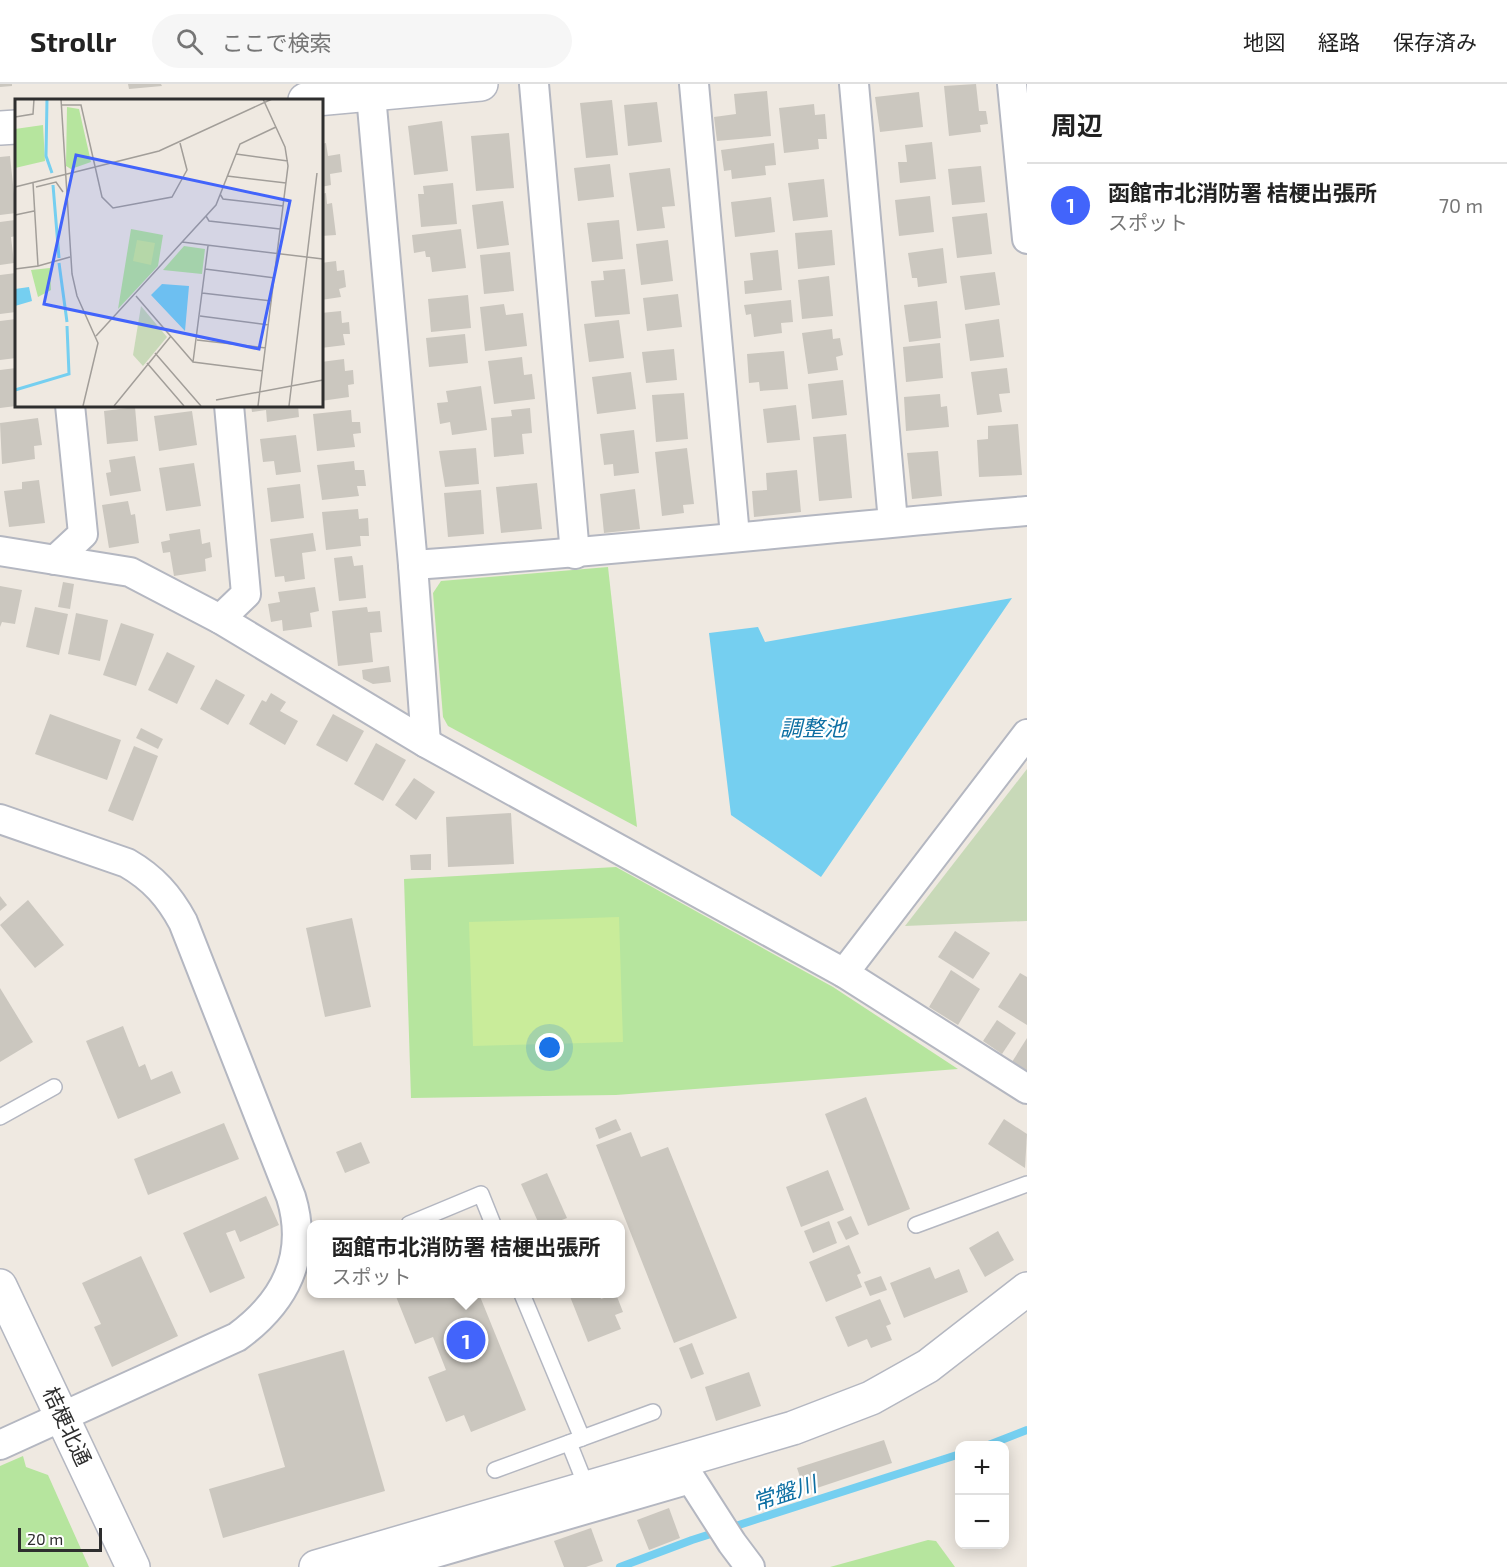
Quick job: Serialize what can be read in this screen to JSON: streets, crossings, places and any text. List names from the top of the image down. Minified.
{"streets":{"street":["桔梗北通"]},"water":["調整池","常盤川"],"scale_bar":"20 m","page":{"header":"Strollr","search":"ここで検索","nav":["地図","経路","保存済み"],"heading":"周辺","list":[{"mark":"1","name":"函館市北消防署 桔梗出張所","note":"スポット","value":"70 m"}],"popup":["函館市北消防署 桔梗出張所","スポット"],"pins":"1","map_buttons":["+","−"],"scale":"20 m"}}
